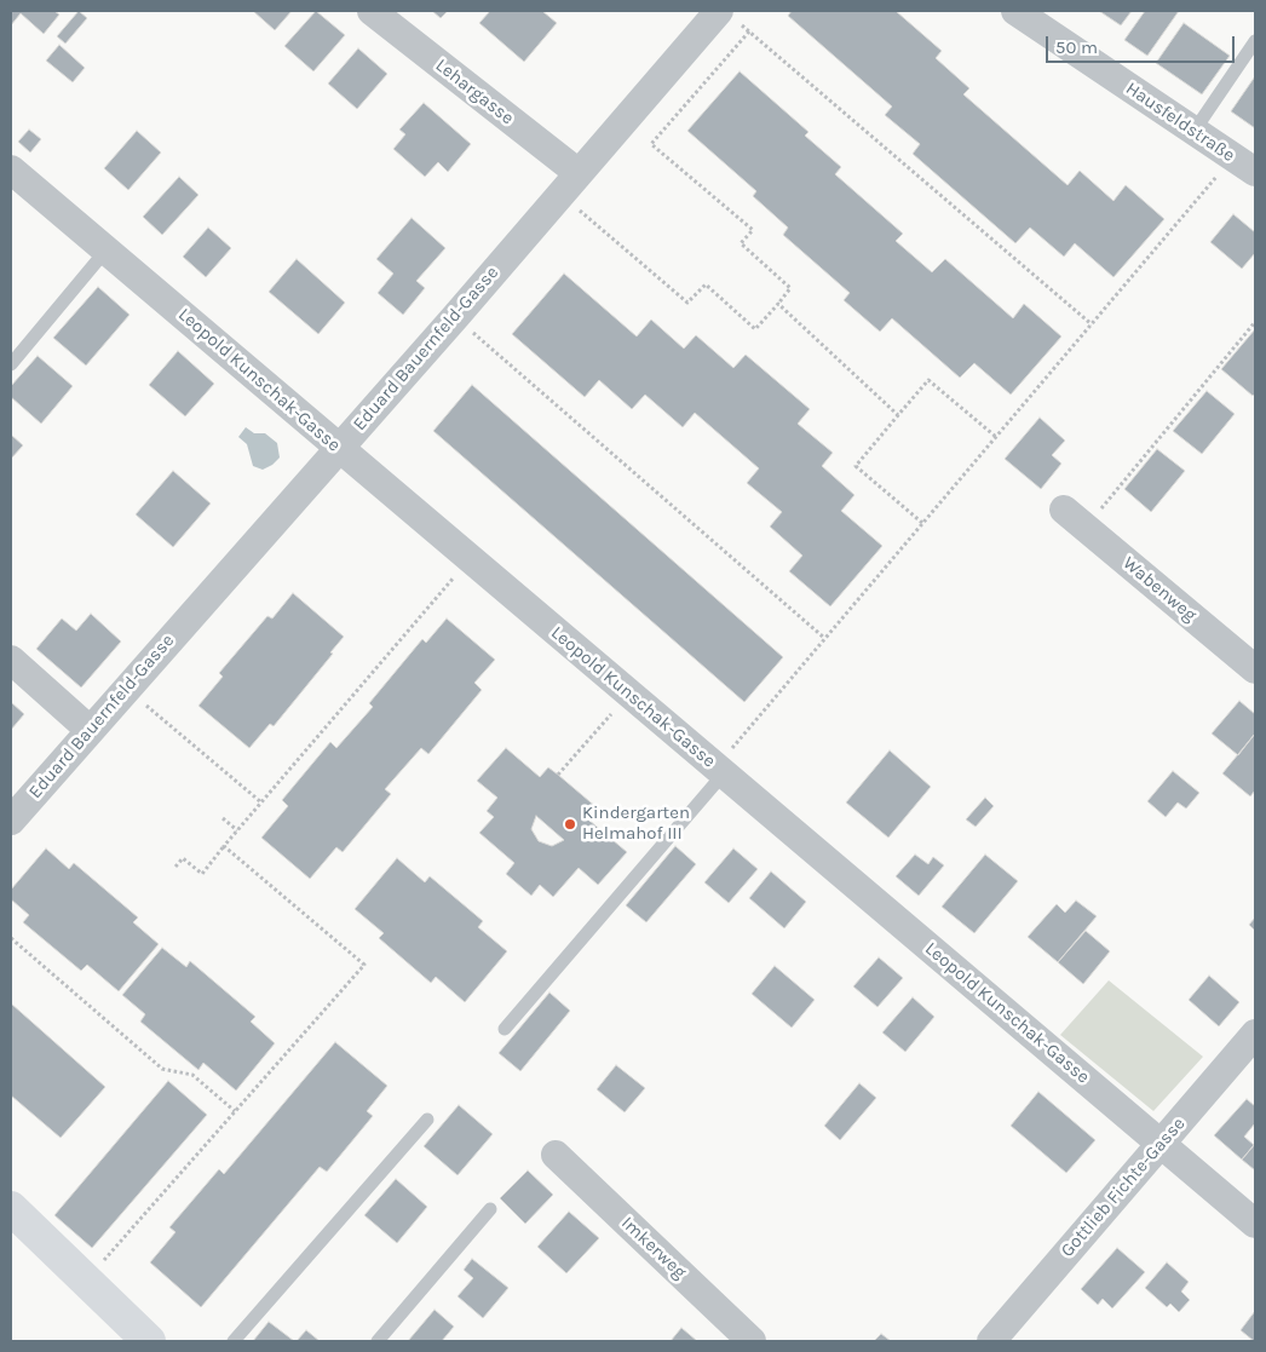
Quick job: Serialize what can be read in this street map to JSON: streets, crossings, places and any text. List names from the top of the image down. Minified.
{"streets":{"street":["Lehargasse","Hausfeldstraße","Eduard Bauernfeld-Gasse","Leopold Kunschak-Gasse","Wabenweg","Gottlieb Fichte-Gasse","Imkerweg"]},"crossings":[["Lehargasse","Eduard Bauernfeld-Gasse"],["Eduard Bauernfeld-Gasse","Leopold Kunschak-Gasse"],["Leopold Kunschak-Gasse","Gottlieb Fichte-Gasse"]],"places":["Kindergarten Helmahof III"],"scale_bar":"50 m"}
